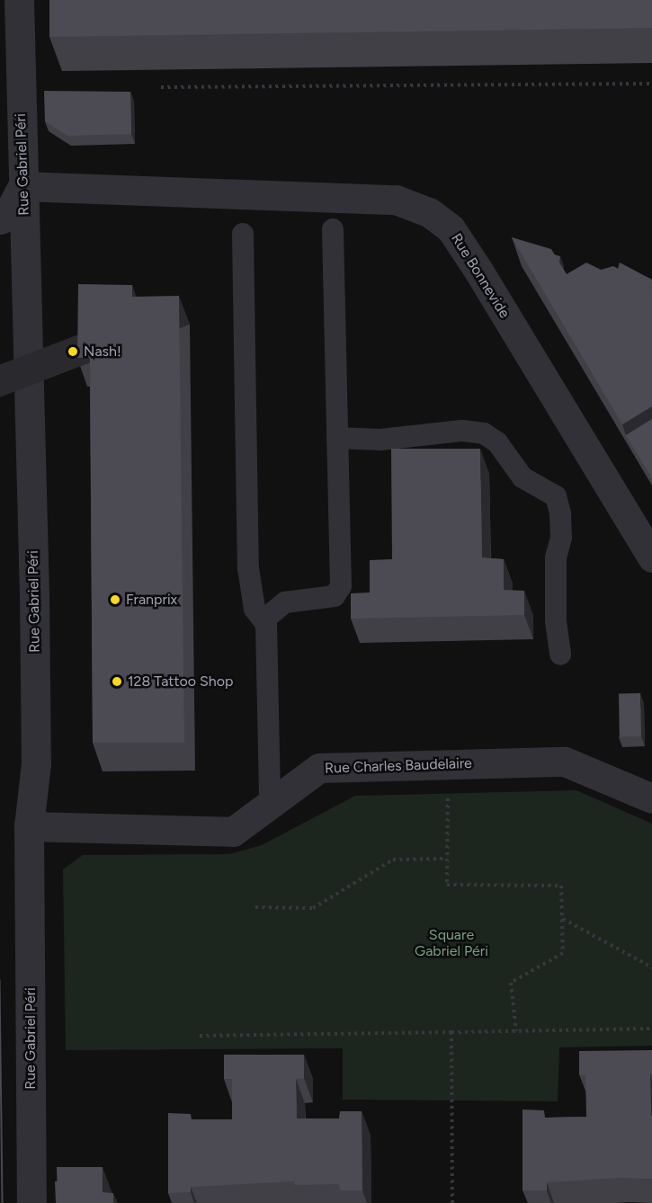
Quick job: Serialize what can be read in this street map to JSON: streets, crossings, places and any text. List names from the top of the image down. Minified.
{"streets":{"street":["Rue Gabriel Péri","Rue Bonnevide","Rue Charles Baudelaire"]},"crossings":[["Rue Gabriel Péri","Rue Bonnevide"],["Rue Gabriel Péri","Rue Charles Baudelaire"]],"parks":["Square Gabriel Péri"],"places":["Nash!","Franprix","128 Tattoo Shop"]}
